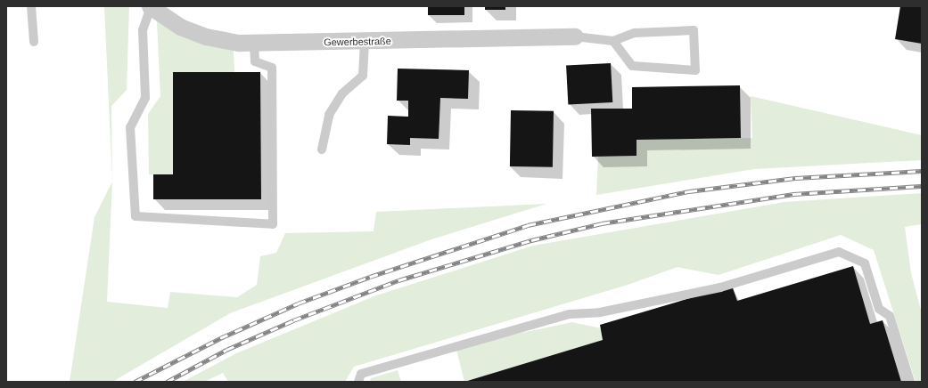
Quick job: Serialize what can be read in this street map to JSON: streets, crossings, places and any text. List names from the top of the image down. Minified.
{"streets":{"street":["Gewerbestraße"]}}
